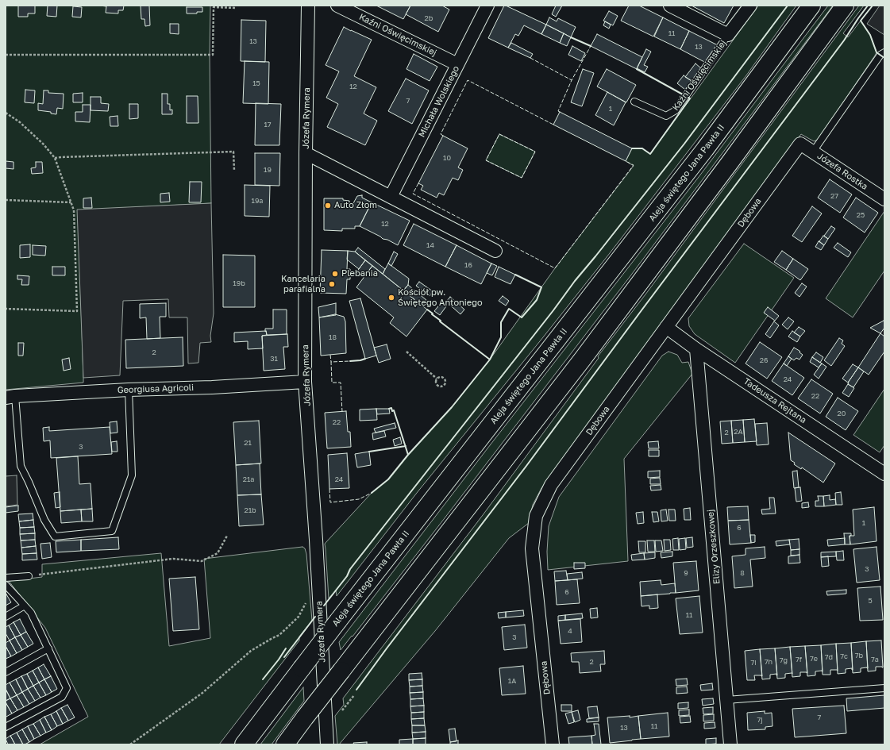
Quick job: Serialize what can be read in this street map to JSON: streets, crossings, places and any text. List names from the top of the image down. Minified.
{"streets":{"main road":["Aleja świętego Jana Pawła II"],"street":["Kaźni Oświęcimskiej","Michała Wolskiego","Józefa Rymera","Józefa Rostka","Dębowa","Georgiusa Agricoli","Tadeusza Rejtana","Elizy Orzeszkowej"]},"crossings":[["Kaźni Oświęcimskiej","Michała Wolskiego"],["Józefa Rymera","Georgiusa Agricoli"],["Józefa Rostka","Dębowa"],["Dębowa","Tadeusza Rejtana"],["Tadeusza Rejtana","Elizy Orzeszkowej"]],"places":["Auto Złom","Plebania","Kancelaria parafialna","Kościół pw. Świętego Antoniego"],"house_numbers":["2b","11","13","13","15","12","7","1","17","10","19","27","19a","25","12","14","16","19b","18","2","31","26","24","22","20","22","2A","2","21","3","21a","24","21b","1","6","3","9","8","6","5","11","4","3","7b","7c","7d","7e","7f","7a","7g","2","7h","7i","1A","7","7j","11","13"]}
